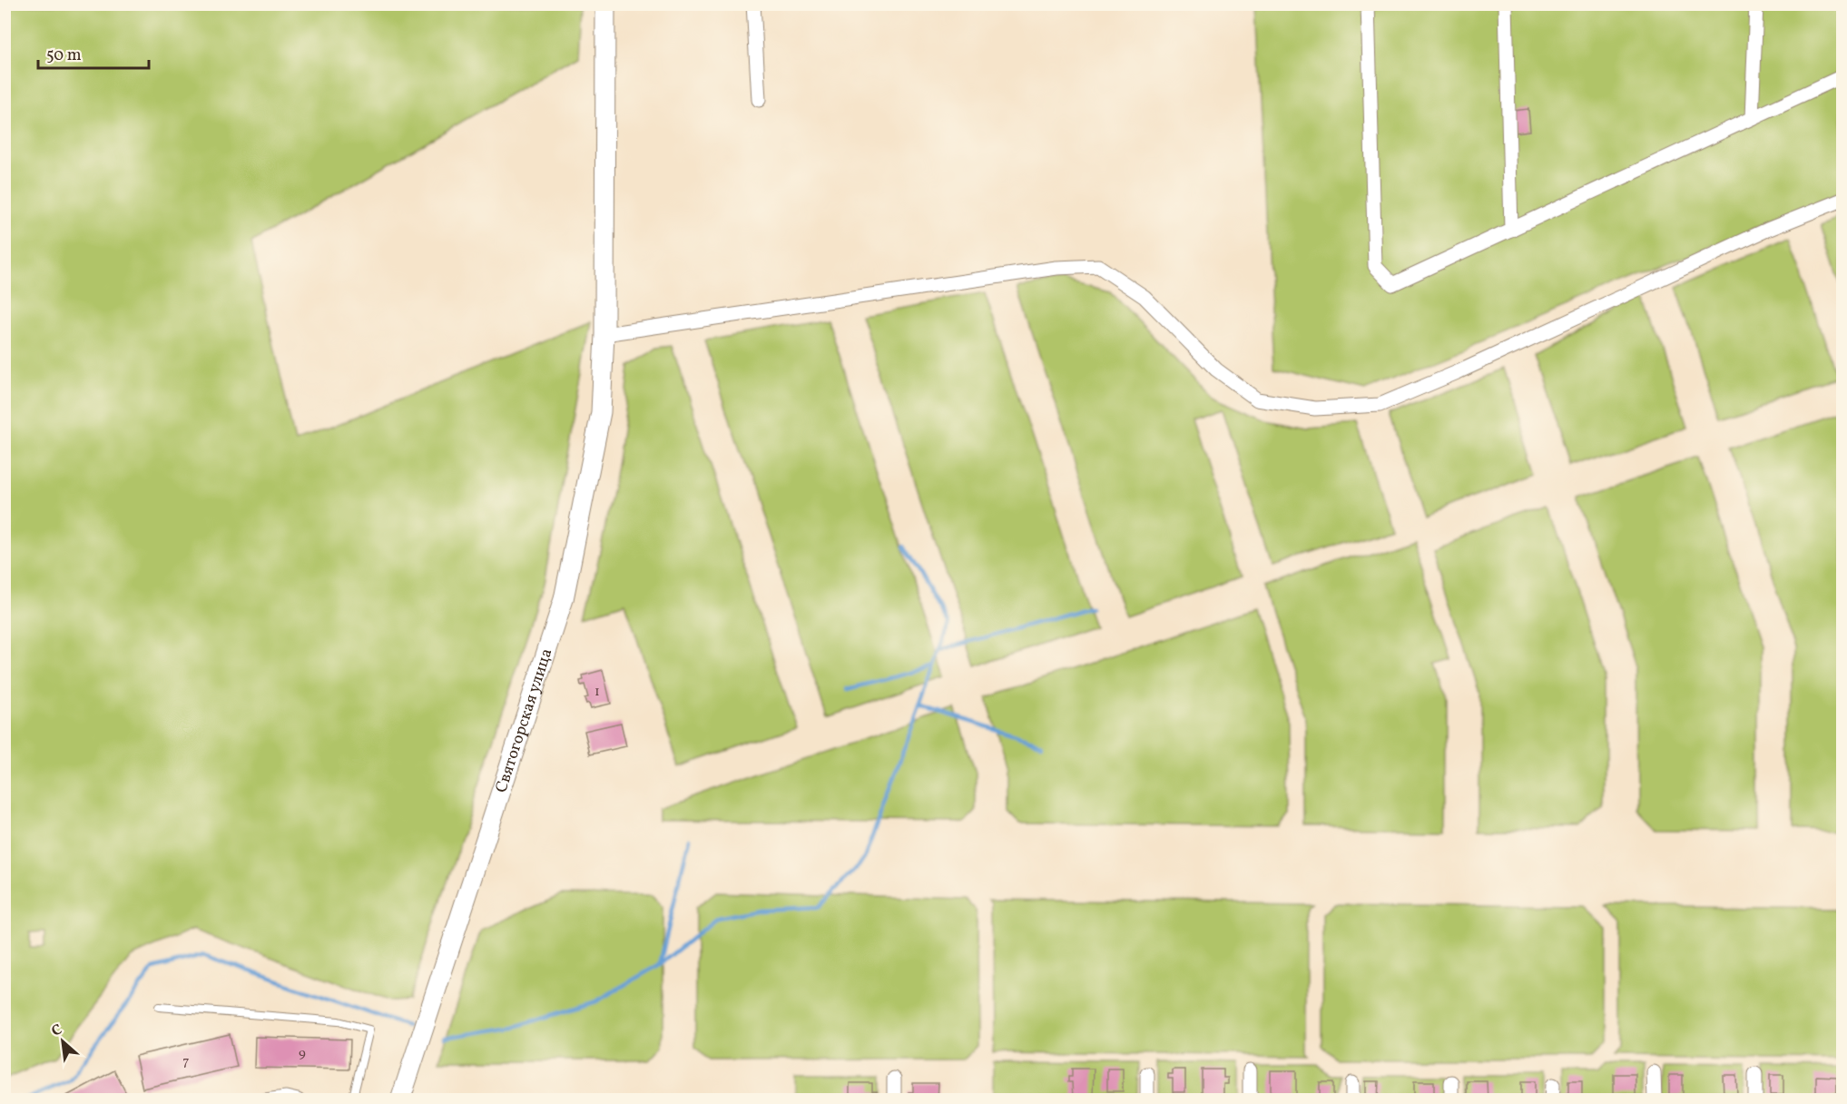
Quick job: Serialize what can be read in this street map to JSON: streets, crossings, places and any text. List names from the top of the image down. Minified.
{"streets":{"street":["Святогорская улица"]},"house_numbers":["1","9","7"],"scale_bar":"50 m","north":"top left"}
